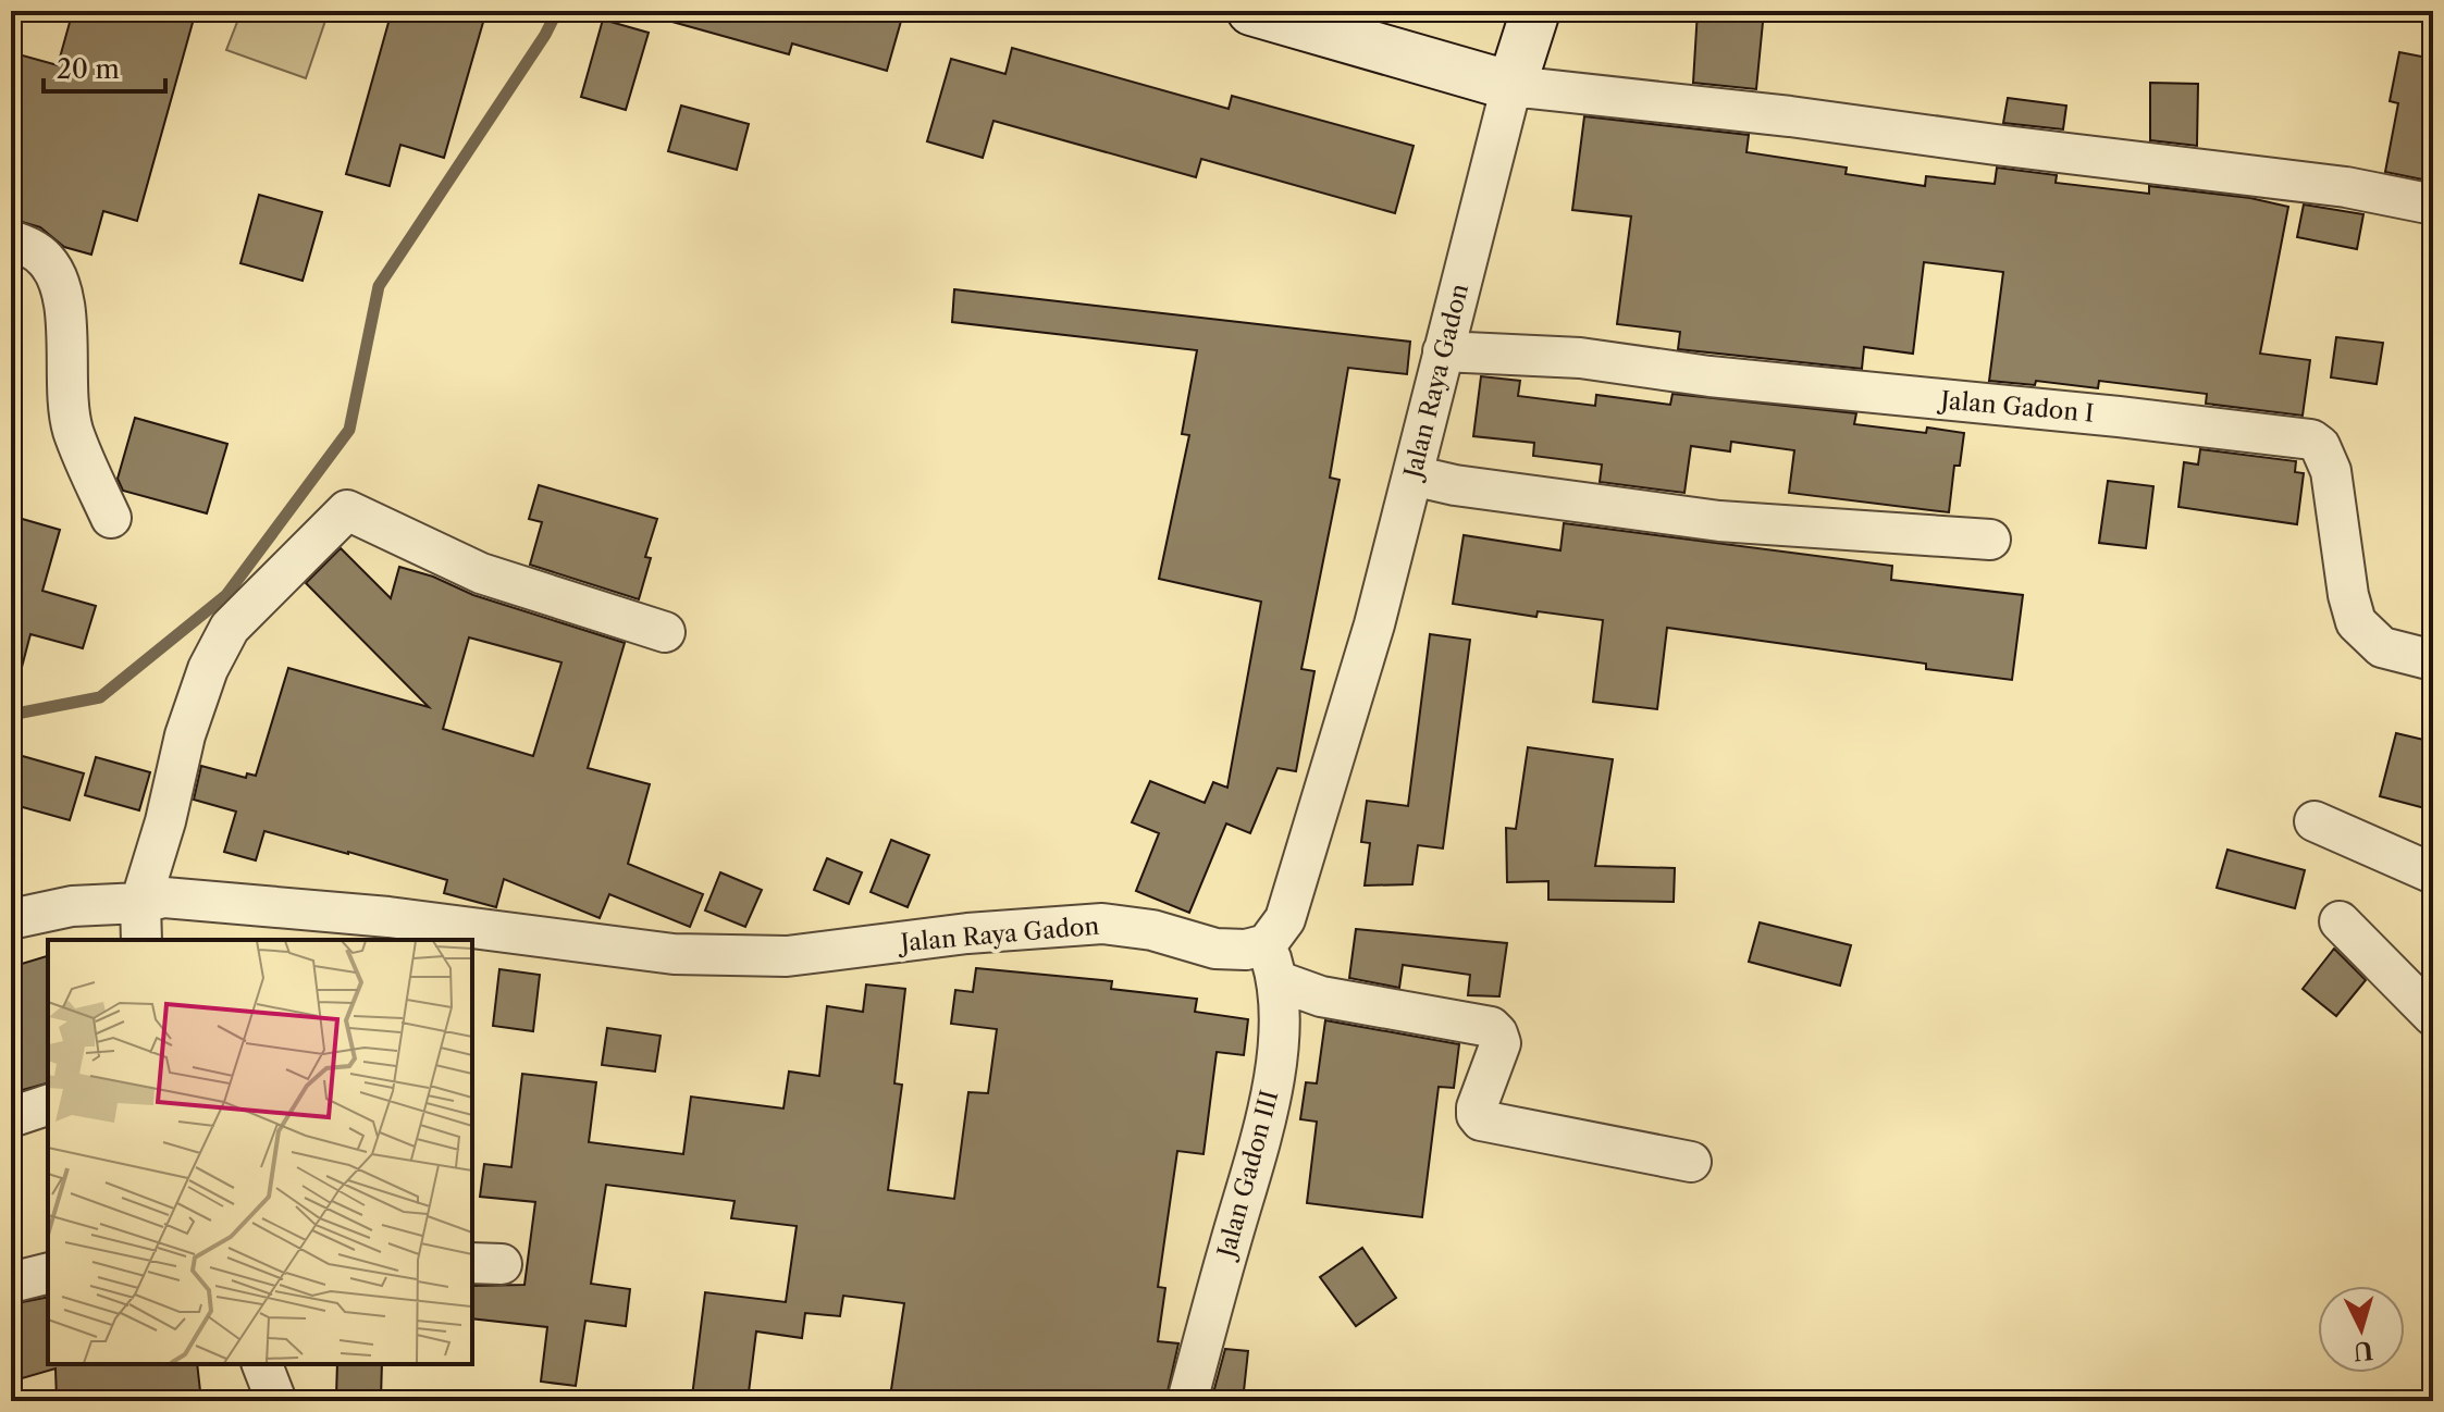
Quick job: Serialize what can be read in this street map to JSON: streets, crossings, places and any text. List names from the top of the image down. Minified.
{"streets":{"street":["Jalan Raya Gadon","Jalan Gadon I","Jalan Gadon III"]},"crossings":[["Jalan Raya Gadon","Jalan Gadon I"],["Jalan Raya Gadon","Jalan Gadon III"]],"scale_bar":"20 m","north":"bottom"}
